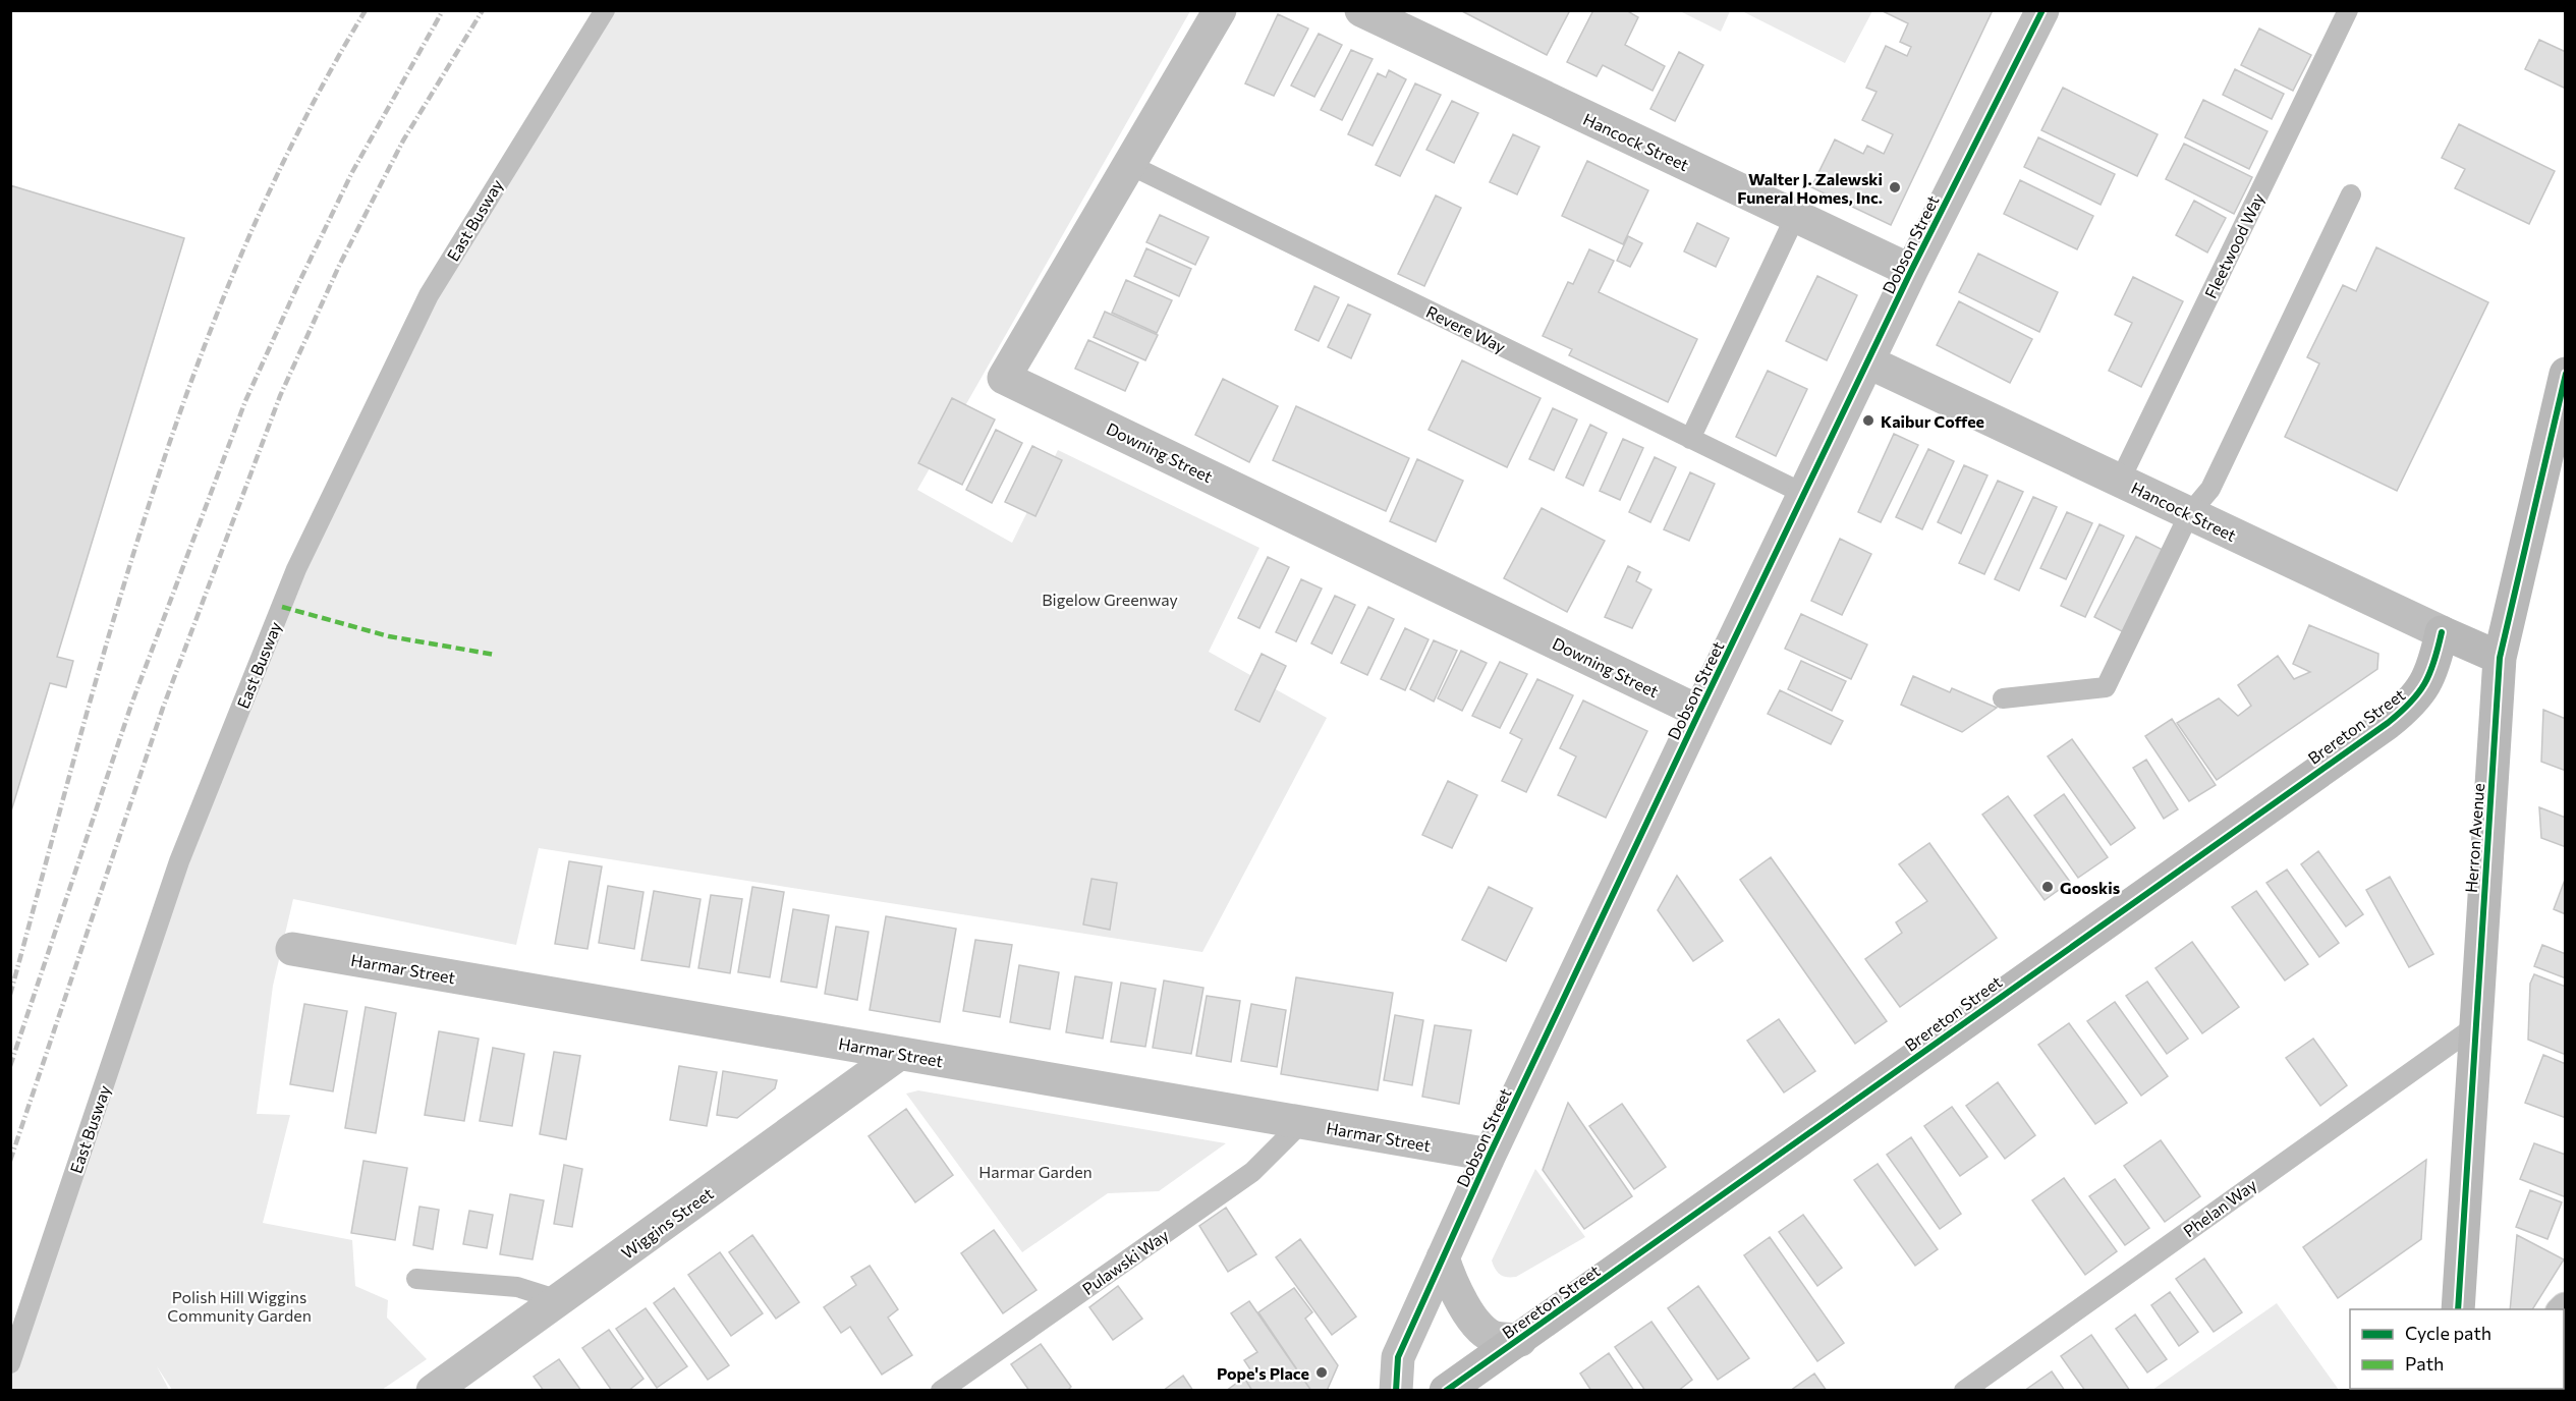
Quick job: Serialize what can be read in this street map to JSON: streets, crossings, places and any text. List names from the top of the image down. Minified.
{"streets":{"street":["Hancock Street","Dobson Street","Downing Street","Brereton Street","Herron Avenue","Harmar Street","Wiggins Street"],"lane":["East Busway","Fleetwood Way","Revere Way","Phelan Way","Pulawski Way"]},"crossings":[["Hancock Street","Dobson Street"],["Hancock Street","Fleetwood Way"],["Hancock Street","Brereton Street"],["Hancock Street","Herron Avenue"],["Dobson Street","Revere Way"],["Dobson Street","Downing Street"],["Dobson Street","Harmar Street"],["Revere Way","Downing Street"],["Herron Avenue","Phelan Way"],["Harmar Street","Wiggins Street"],["Harmar Street","Pulawski Way"]],"parks":["Bigelow Greenway","Harmar Garden","Polish Hill Wiggins Community Garden"],"places":["Walter J. Zalewski Funeral Homes, Inc.","Kaibur Coffee","Gooskis","Pope's Place"],"legend":["Cycle path","Path"]}
